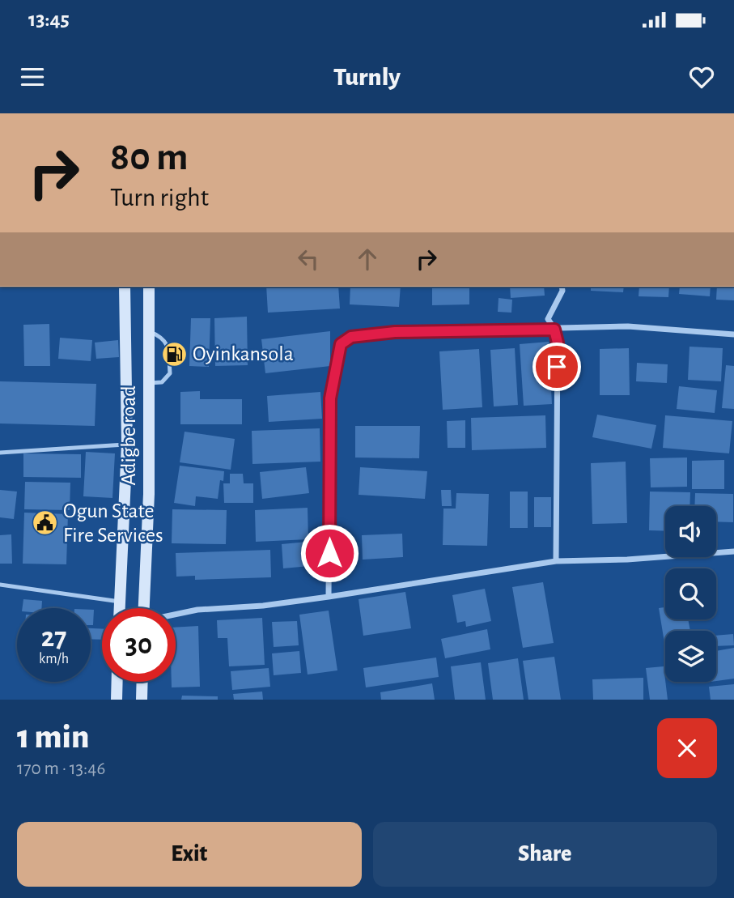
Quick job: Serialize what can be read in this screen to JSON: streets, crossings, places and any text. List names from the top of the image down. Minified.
{"streets":{"main road":["Adigbe road"]},"places":{"fuel station":["Oyinkansola"],"public building":["Ogun State Fire Services"]},"page":{"status":"13:45","header":"Turnly","turn":["80 m","Turn right"],"speed":"27 km/h","limit":"30","heading":["1 min","170 m · 13:46"],"buttons":["Exit","Share"]}}
